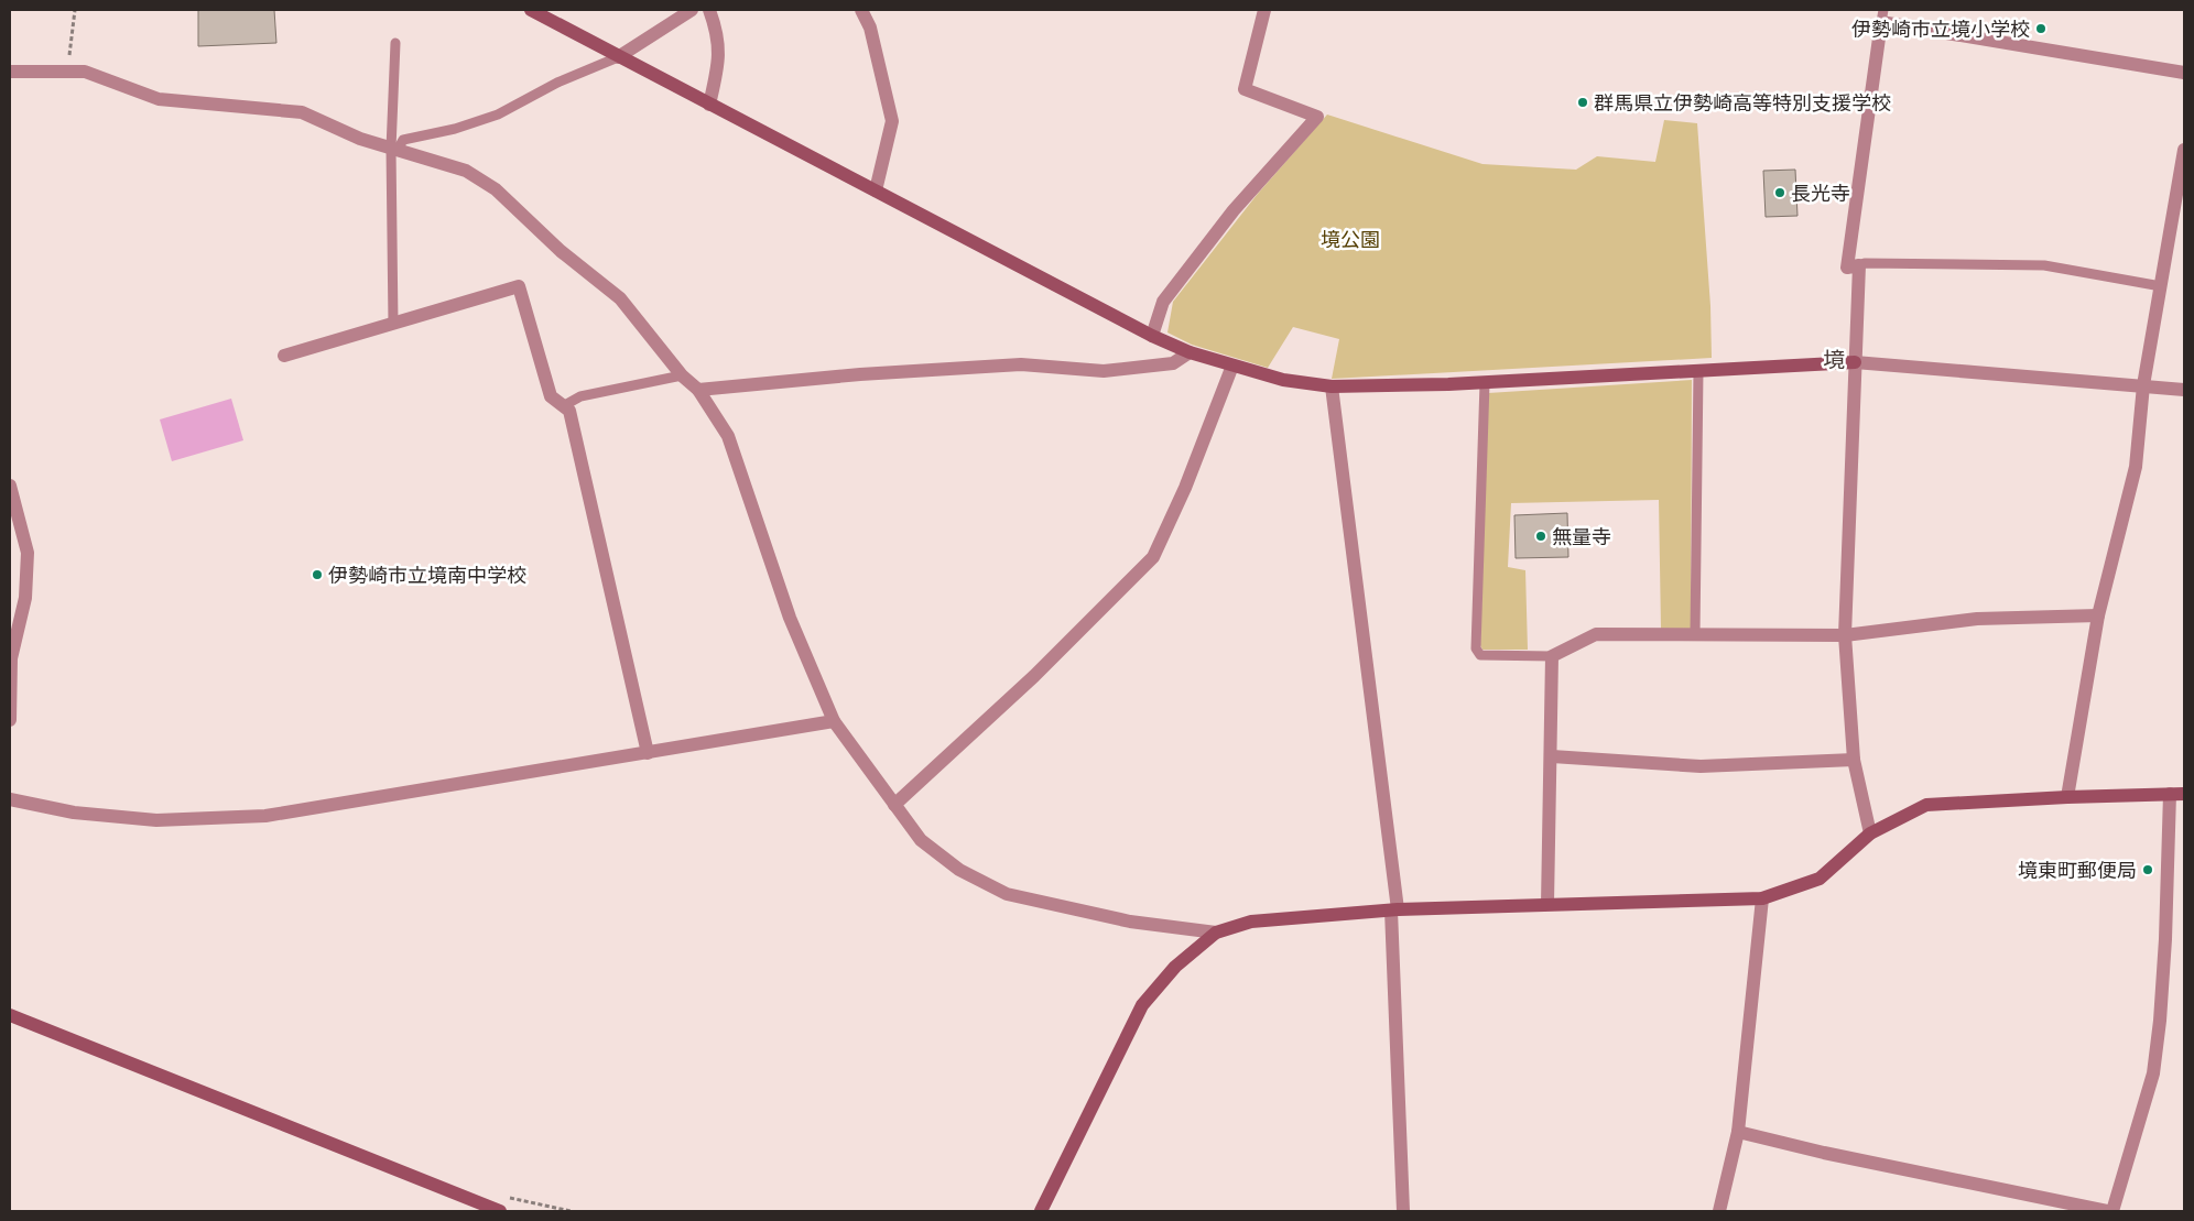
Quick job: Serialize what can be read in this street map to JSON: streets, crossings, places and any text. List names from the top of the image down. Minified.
{"districts":["境"],"parks":["境公園"],"places":["伊勢崎市立境小学校","群馬県立伊勢崎高等特別支援学校","長光寺","無量寺","伊勢崎市立境南中学校","境東町郵便局"]}
